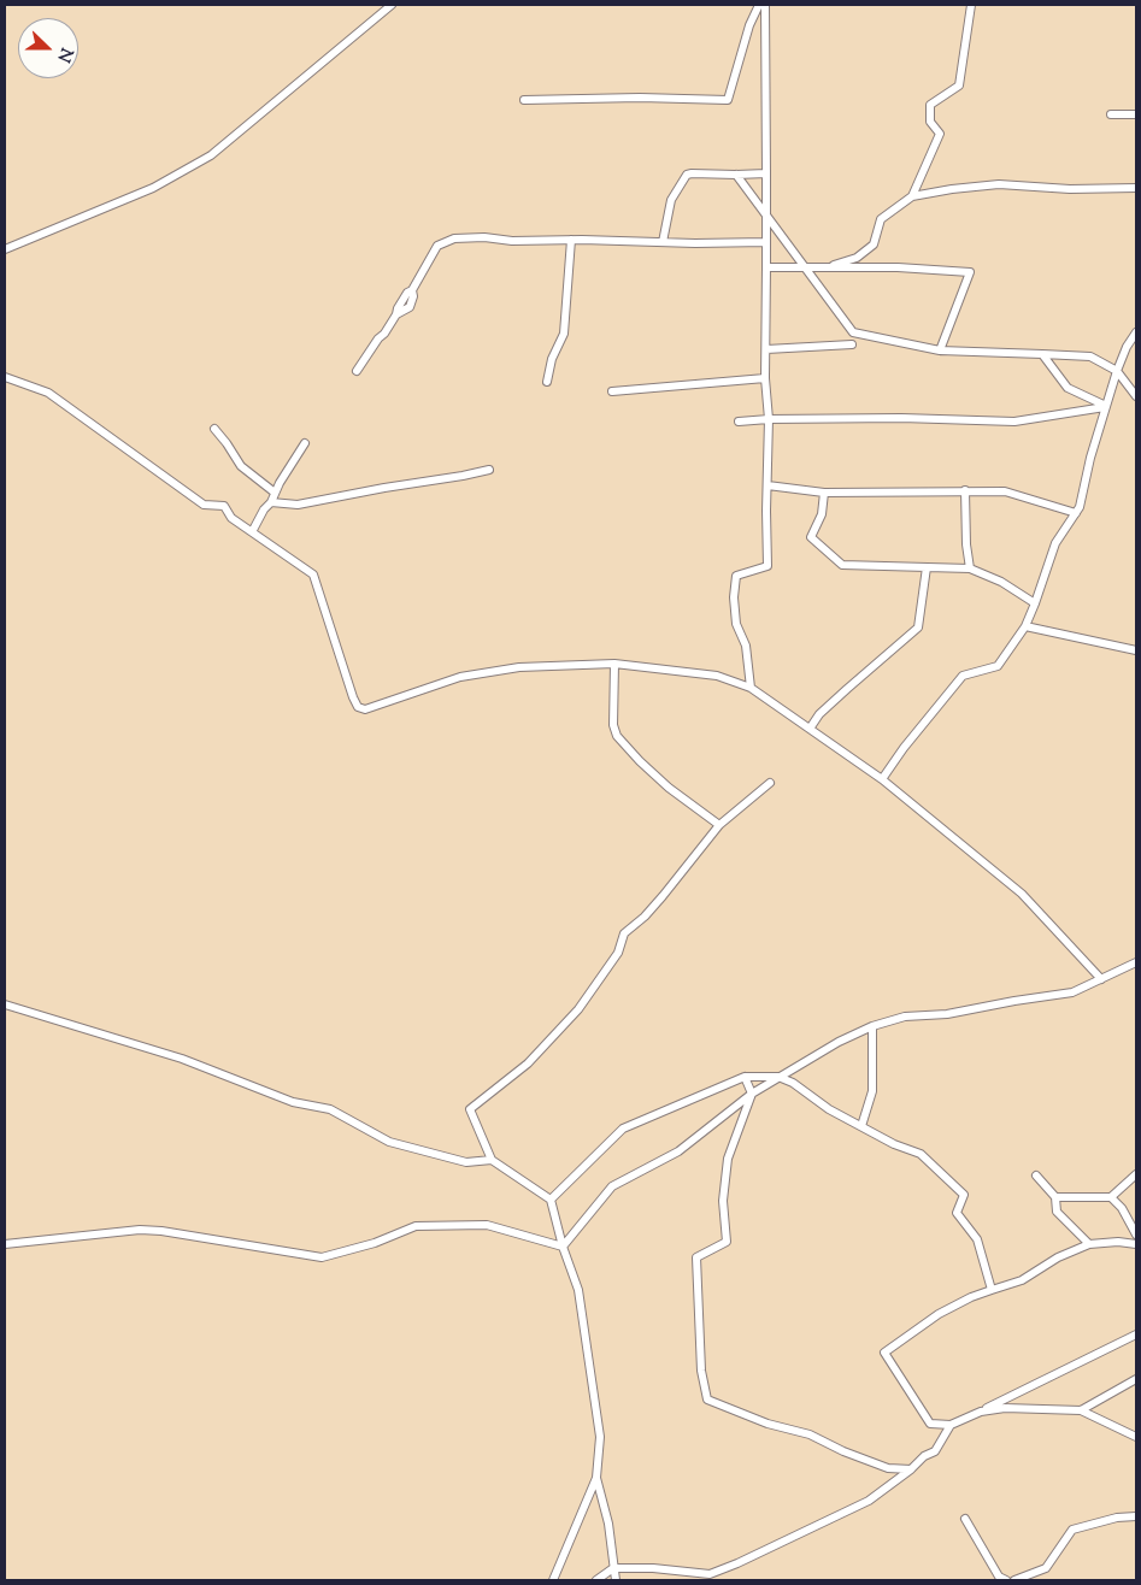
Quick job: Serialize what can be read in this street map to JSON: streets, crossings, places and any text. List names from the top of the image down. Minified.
{"north":"right"}
